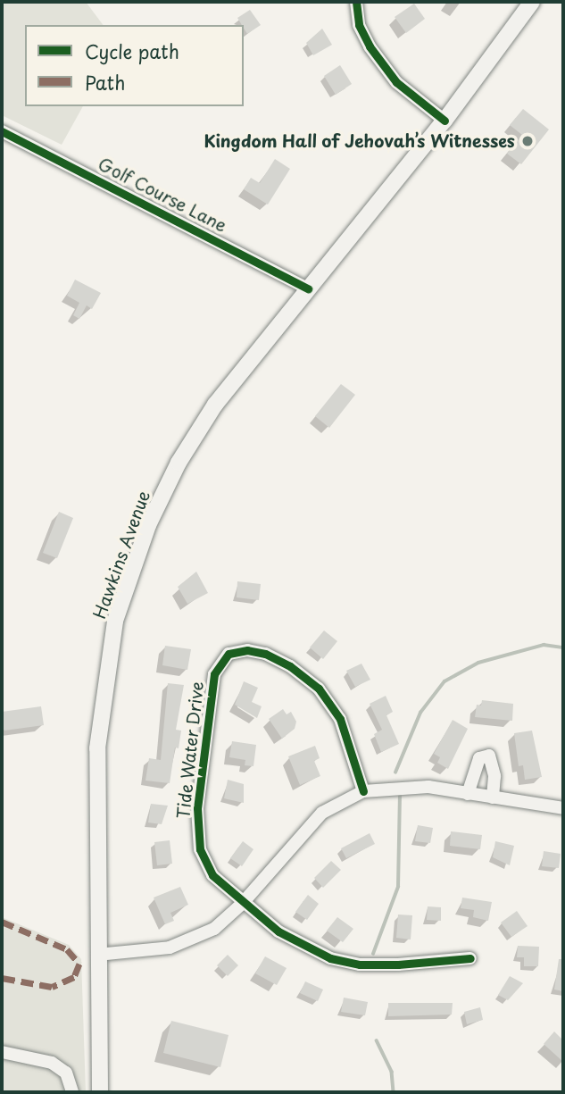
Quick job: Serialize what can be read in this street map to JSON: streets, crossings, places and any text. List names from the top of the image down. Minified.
{"streets":{"main road":["Hawkins Avenue"],"street":["Golf Course Lane","Tide Water Drive"]},"crossings":[["Golf Course Lane","Hawkins Avenue"]],"places":["Kingdom Hall of Jehovah’s Witnesses"],"legend":["Cycle path","Path"]}
